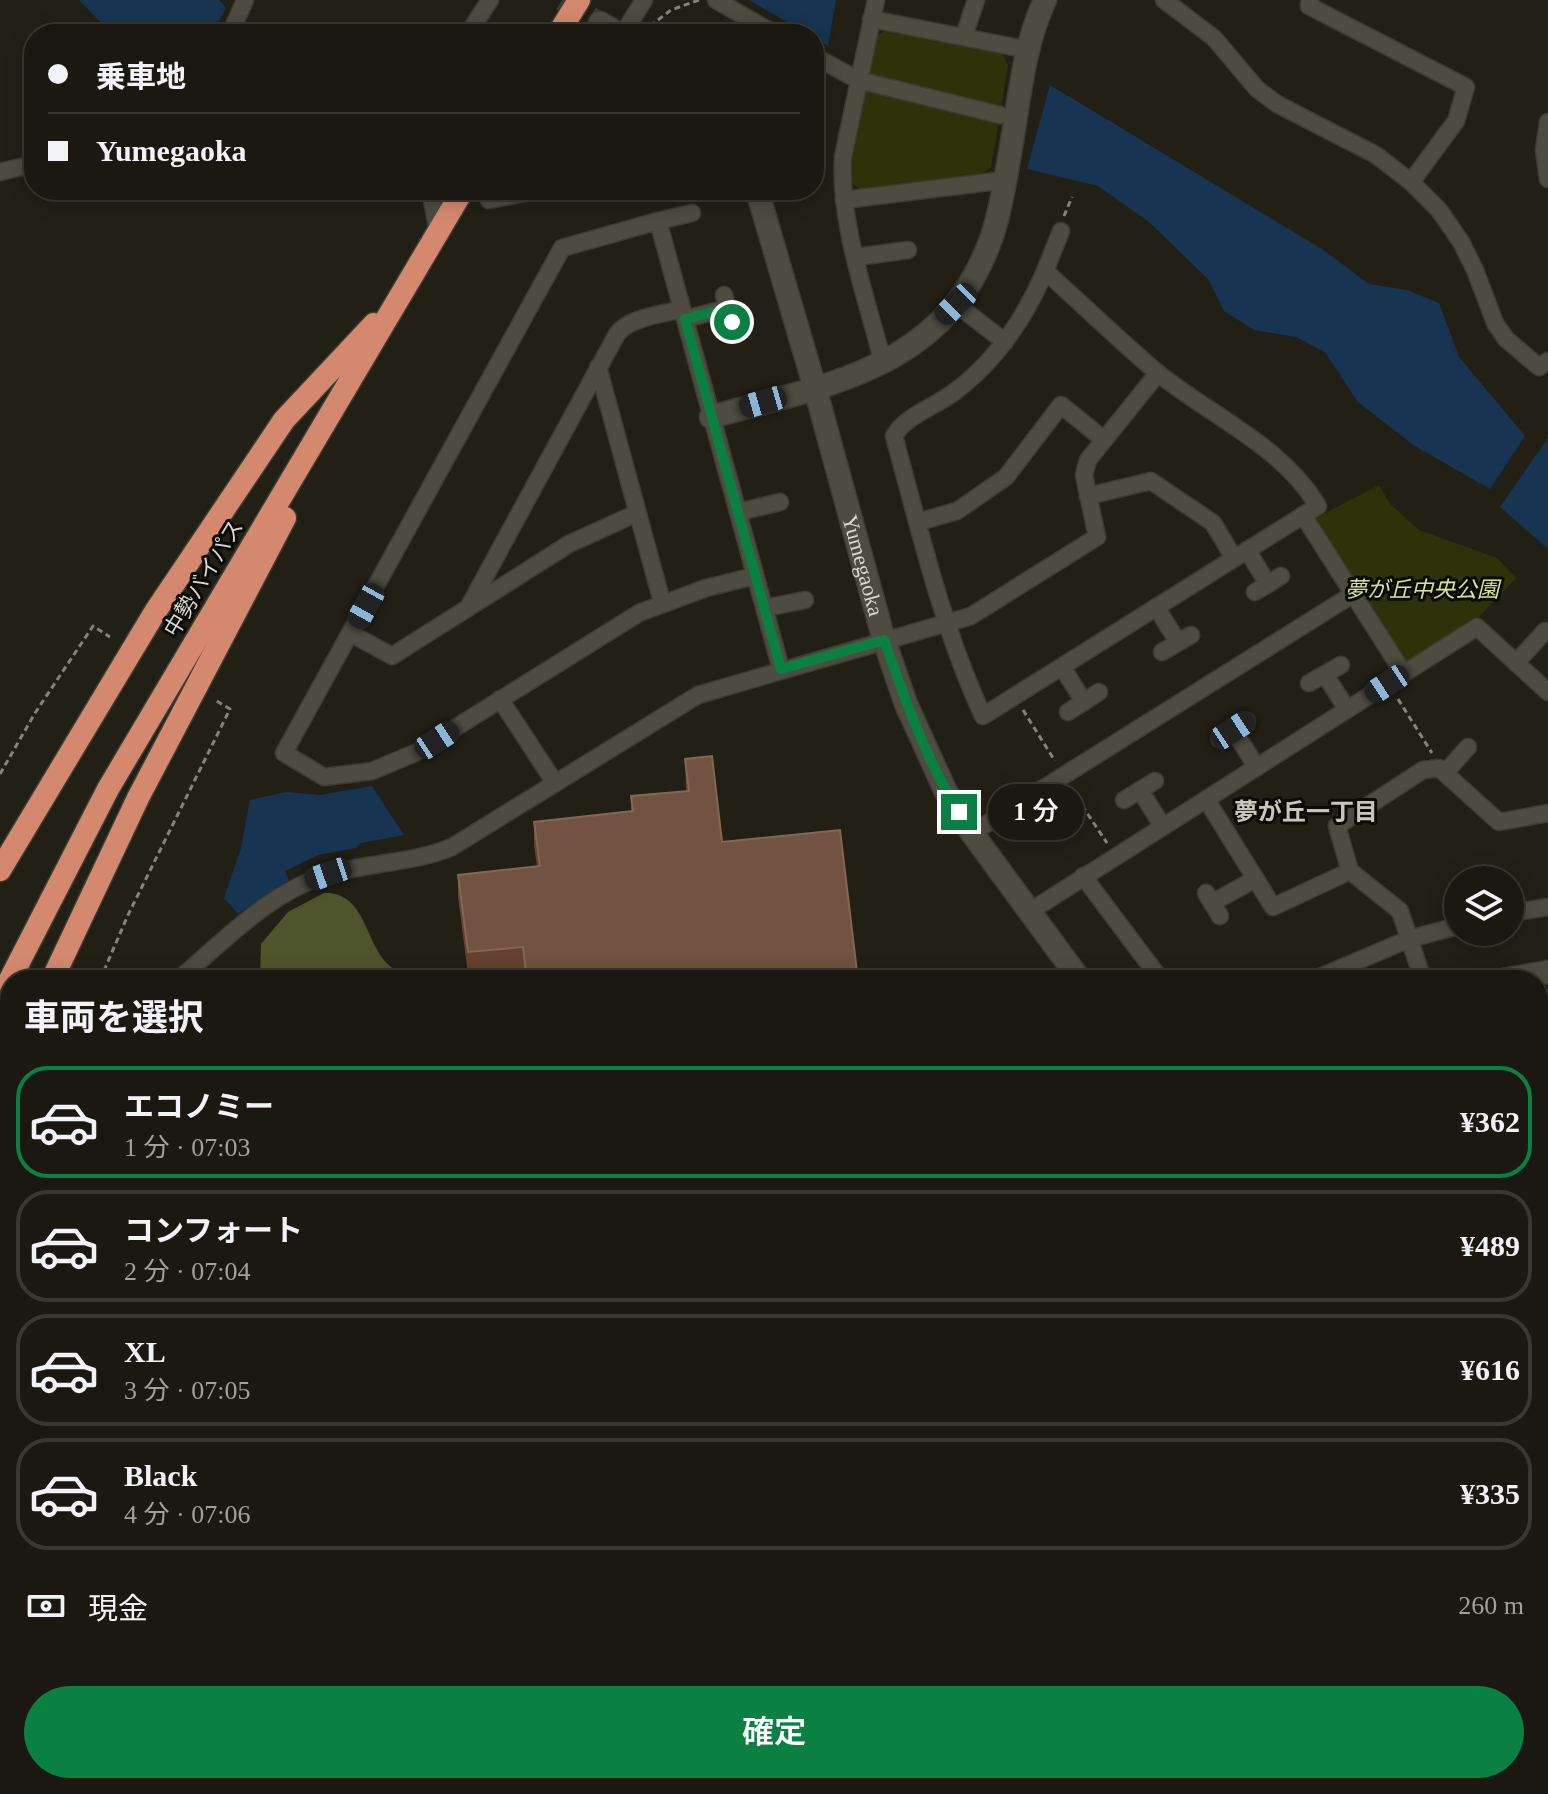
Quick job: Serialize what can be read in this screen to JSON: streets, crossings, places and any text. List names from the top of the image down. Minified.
{"streets":{"highway":["中勢バイパス"],"street":["Yumegaoka"]},"districts":["夢が丘一丁目"],"parks":["夢が丘中央公園"],"page":{"banner":["乗車地","Yumegaoka"],"bubble":"1 分","heading":"車両を選択","list":[{"name":"エコノミー","note":"1 分 · 07:03","value":"¥362"},{"name":"コンフォート","note":"2 分 · 07:04","value":"¥489"},{"name":"XL","note":"3 分 · 07:05","value":"¥616"},{"name":"Black","note":"4 分 · 07:06","value":"¥335"}],"pay":["現金","260 m"],"buttons":"確定"}}
